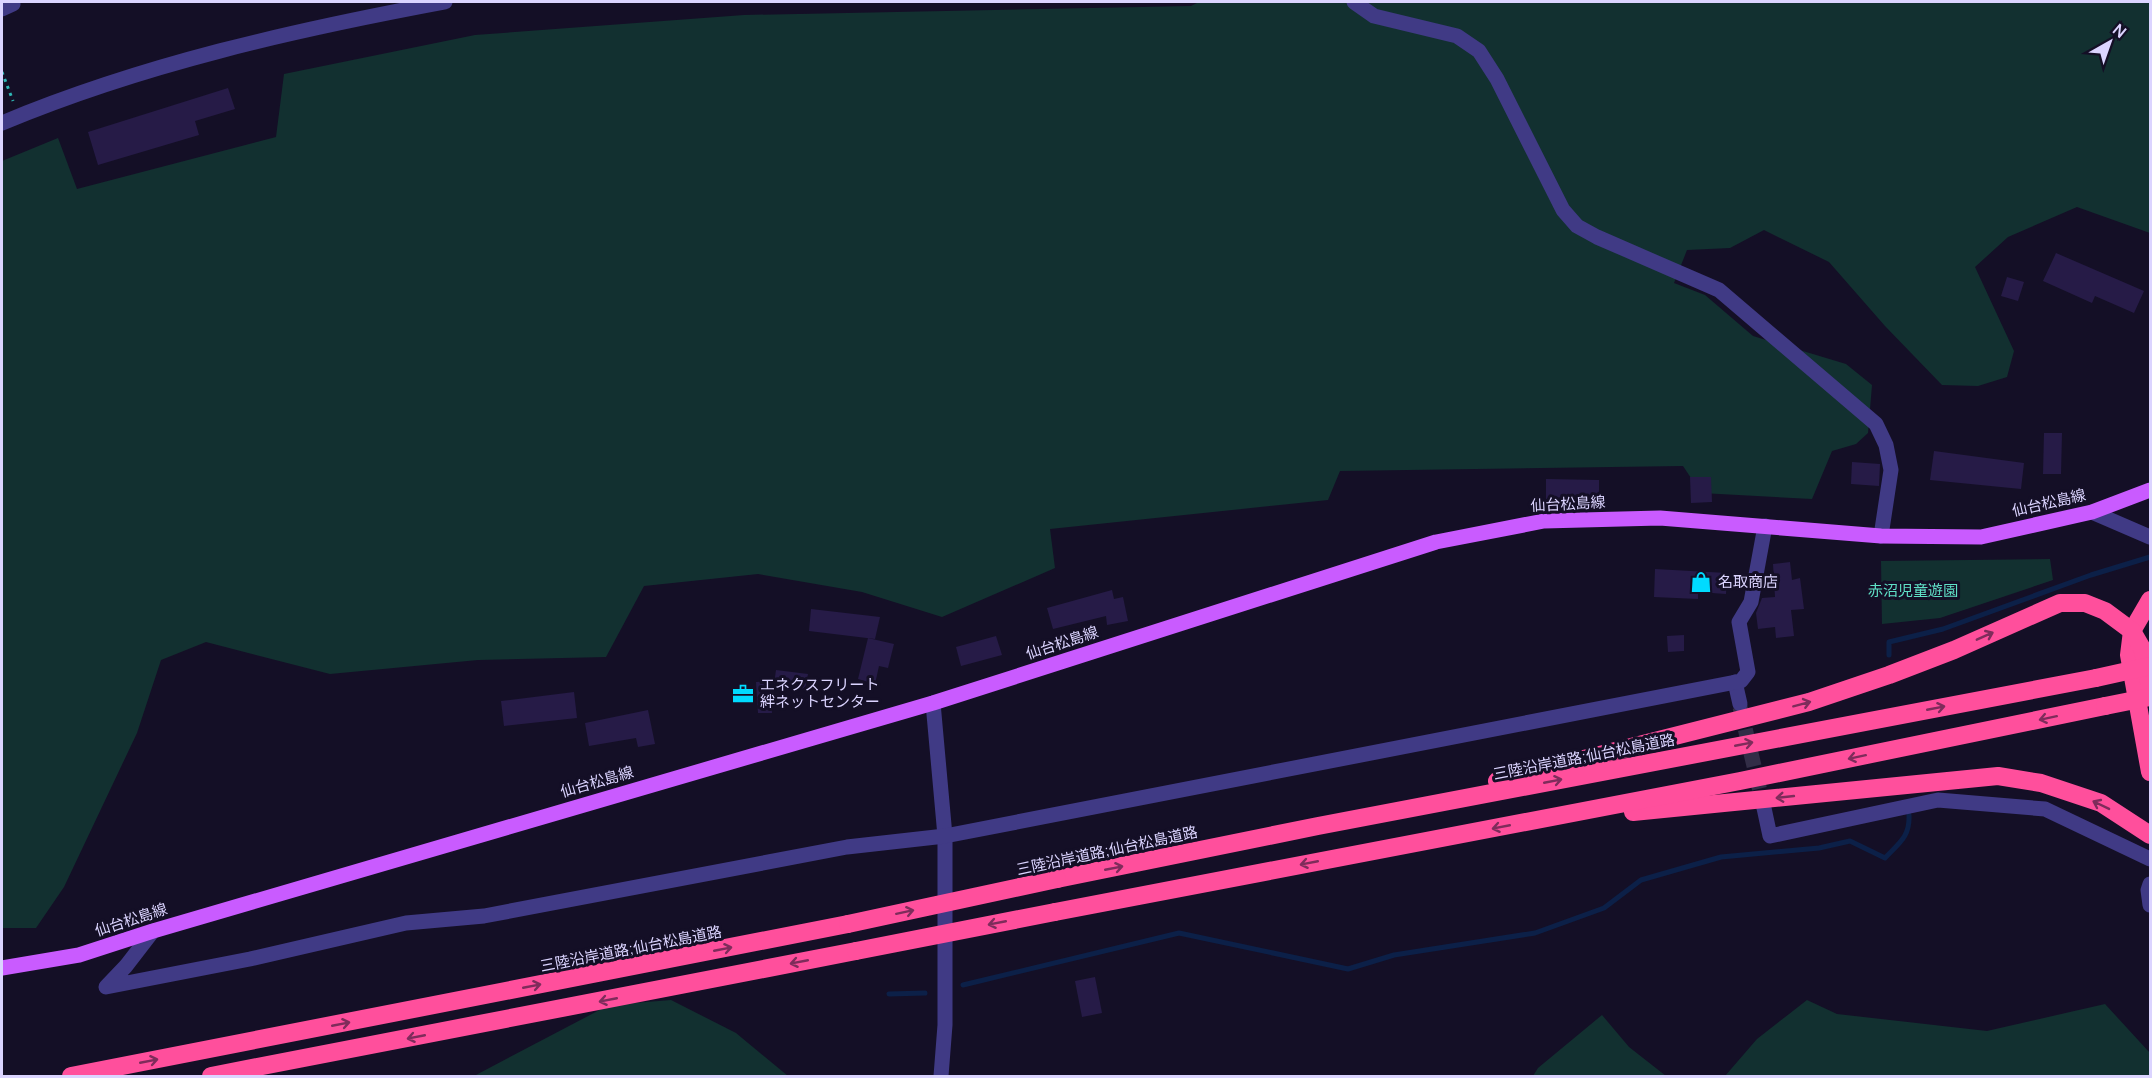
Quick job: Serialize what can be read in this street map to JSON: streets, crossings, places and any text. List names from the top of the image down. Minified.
{"streets":{"highway":["三陸沿岸道路;仙台松島道路"],"main road":["仙台松島線"]},"parks":["赤沼児童遊園"],"places":{"shop":["名取商店"],"office":["エネクスフリート 絆ネットセンター"]},"north":"top right"}
